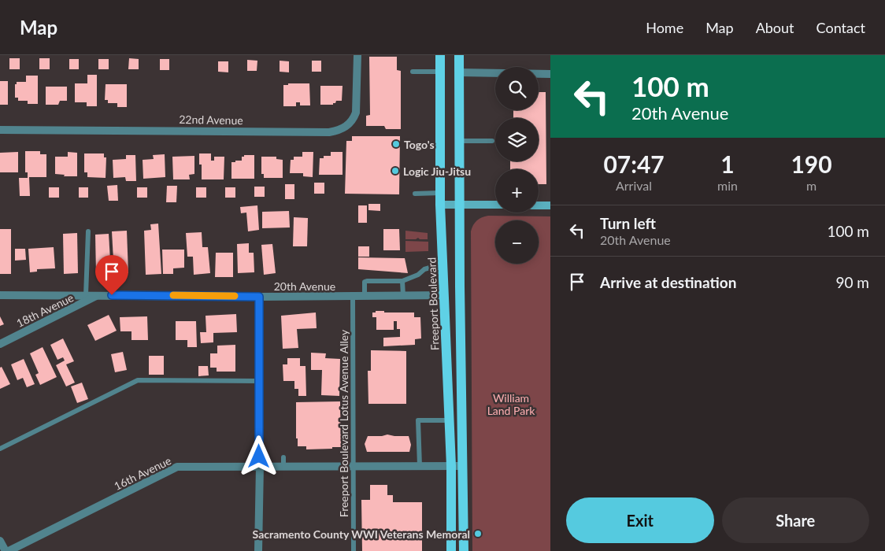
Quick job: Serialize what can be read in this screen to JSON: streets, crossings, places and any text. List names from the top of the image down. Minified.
{"streets":{"main road":["Freeport Boulevard"],"street":["22nd Avenue","20th Avenue","18th Avenue","16th Avenue"],"lane":["Freeport Boulevard Lotus Avenue Alley"]},"crossings":[["20th Avenue","Freeport Boulevard"],["20th Avenue","18th Avenue"],["20th Avenue","Freeport Boulevard Lotus Avenue Alley"],["Freeport Boulevard","16th Avenue"],["Freeport Boulevard Lotus Avenue Alley","16th Avenue"]],"parks":["William Land Park"],"places":["Togo's","Logic Jiu-Jitsu","Sacramento County WWI Veterans Memoral"],"page":{"header":"Map","nav":["Home","Map","About","Contact"],"turn":["100 m","20th Avenue"],"map_buttons":["+","−"],"eta":["07:47","Arrival","1","min","190","m"],"list":[{"name":"Turn left","note":"20th Avenue","value":"100 m"},{"name":"Arrive at destination","value":"90 m"}],"buttons":["Exit","Share"]}}
